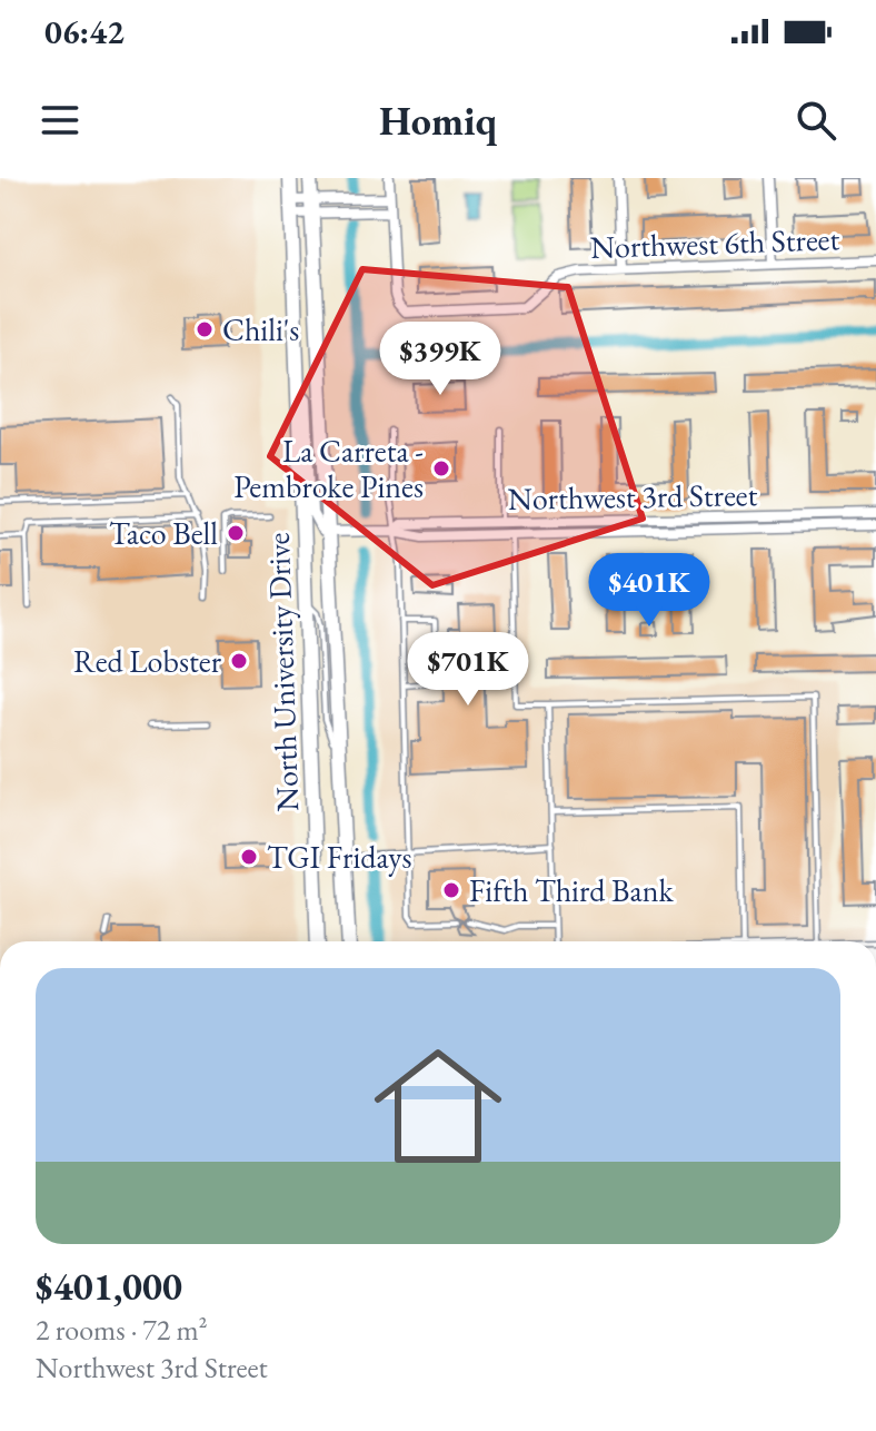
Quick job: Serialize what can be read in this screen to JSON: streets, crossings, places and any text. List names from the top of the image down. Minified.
{"streets":{"main road":["North University Drive"],"street":["Northwest 6th Street","Northwest 3rd Street"]},"crossings":[["Northwest 3rd Street","North University Drive"]],"places":["Chili's","La Carreta - Pembroke Pines","Taco Bell","Red Lobster","TGI Fridays","Fifth Third Bank"],"page":{"status":"06:42","header":"Homiq","price":["$399K","$401K","$701K"],"list":[{"name":"$401,000","note":"2 rooms · 72 m² · Northwest 3rd Street"}]}}
